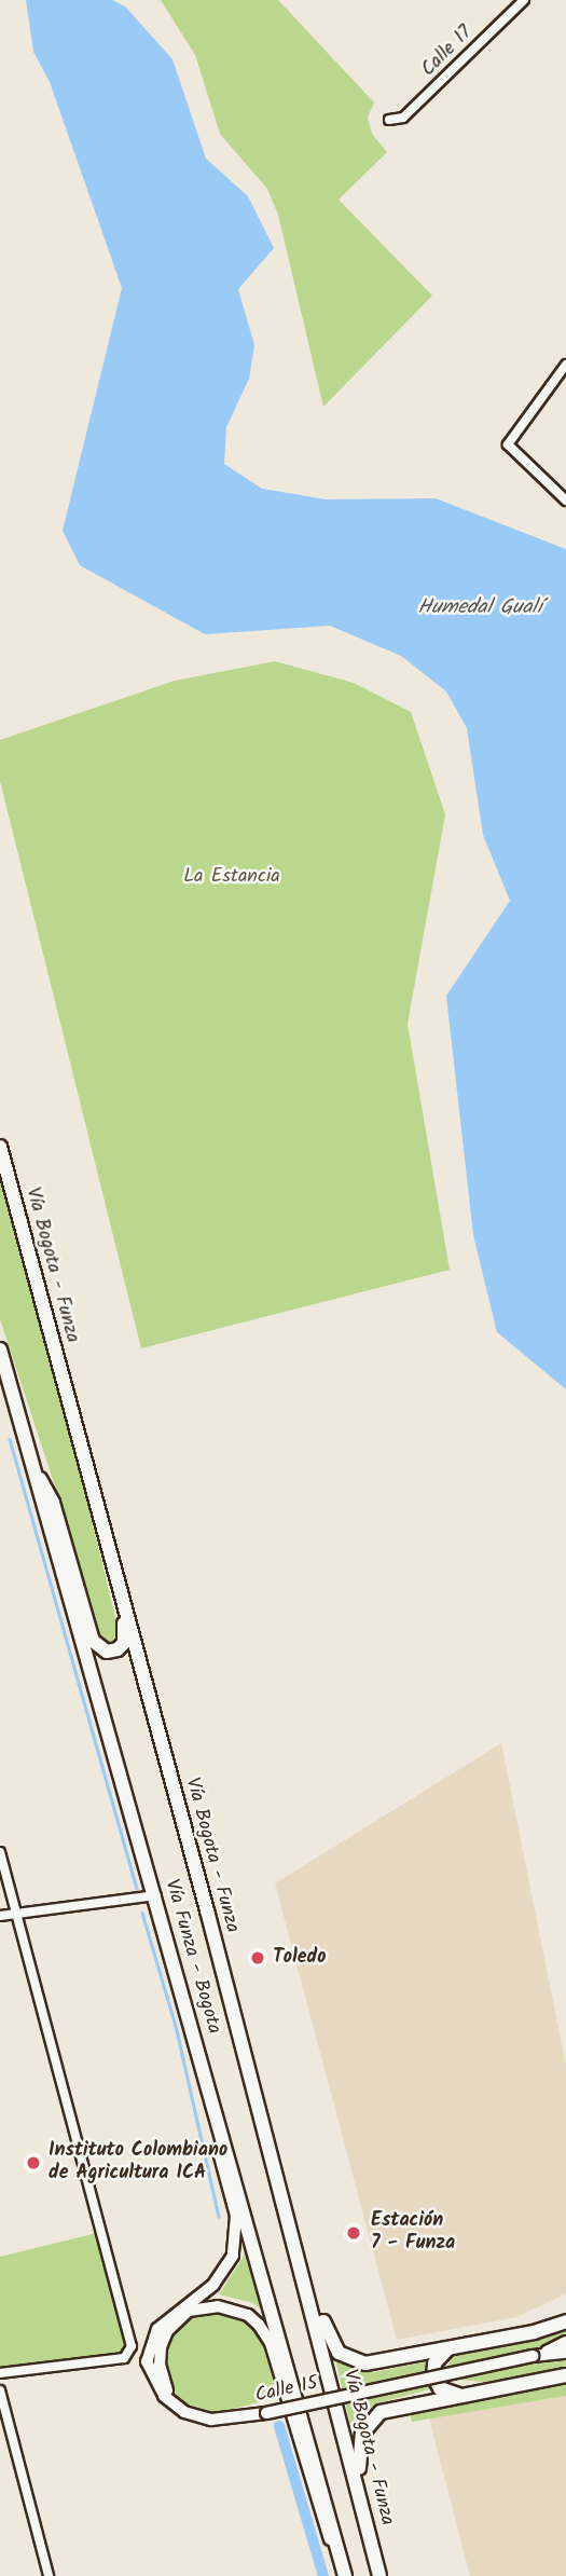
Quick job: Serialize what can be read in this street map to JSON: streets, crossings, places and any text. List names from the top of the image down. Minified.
{"streets":{"main road":["Vía Bogota - Funza","Vía Funza - Bogota"],"street":["Calle 17","Calle 15"]},"water":["Humedal Gualí"],"parks":["La Estancia"],"places":["Toledo","Instituto Colombiano de Agricultura ICA","Estación 7 - Funza"]}
